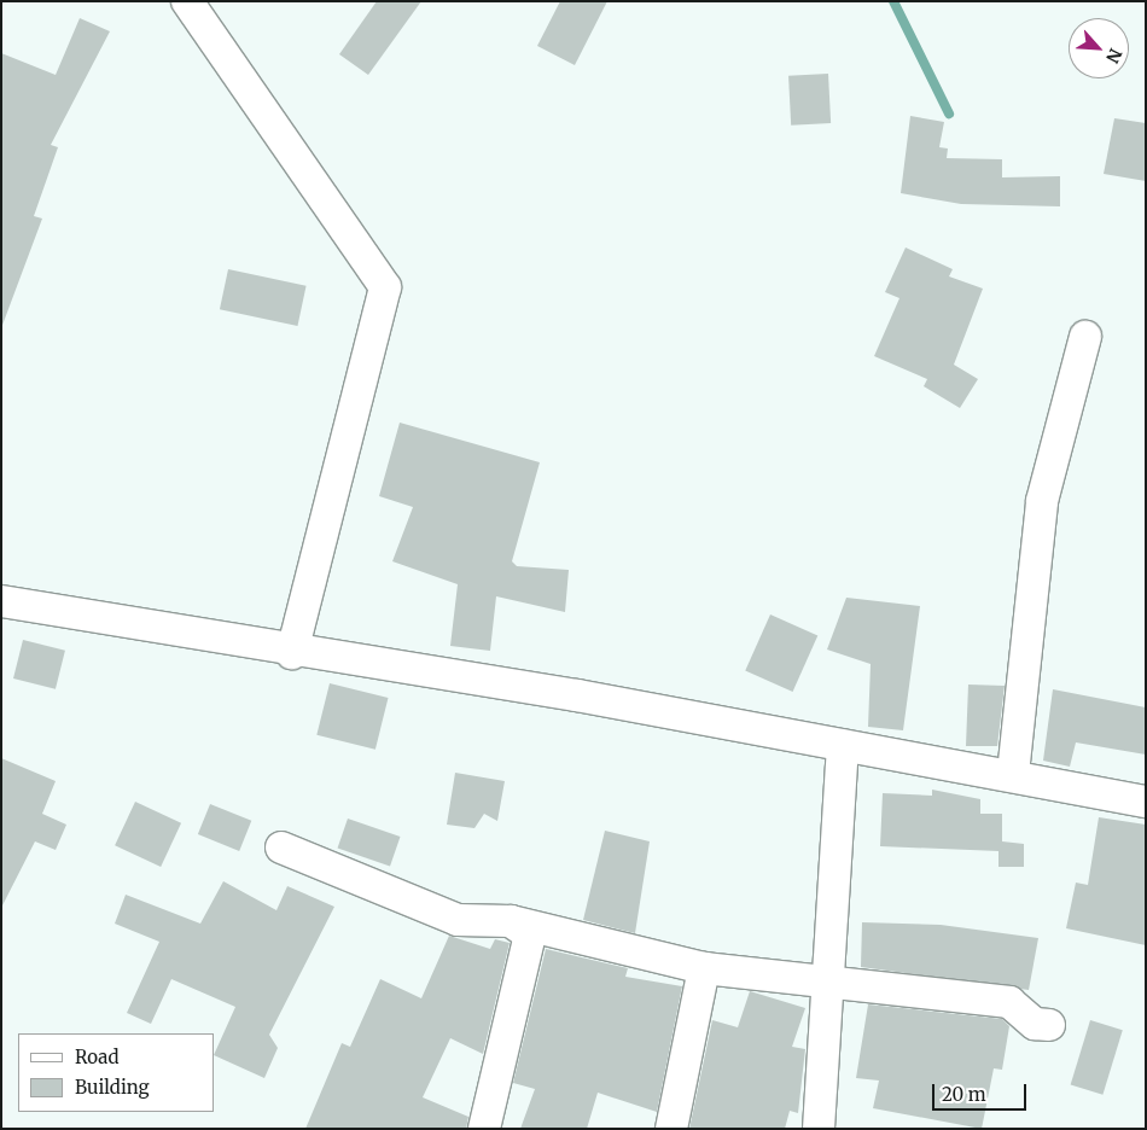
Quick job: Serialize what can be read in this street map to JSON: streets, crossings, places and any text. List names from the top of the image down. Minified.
{"legend":["Road","Building"],"scale_bar":"20 m","north":"bottom right"}
